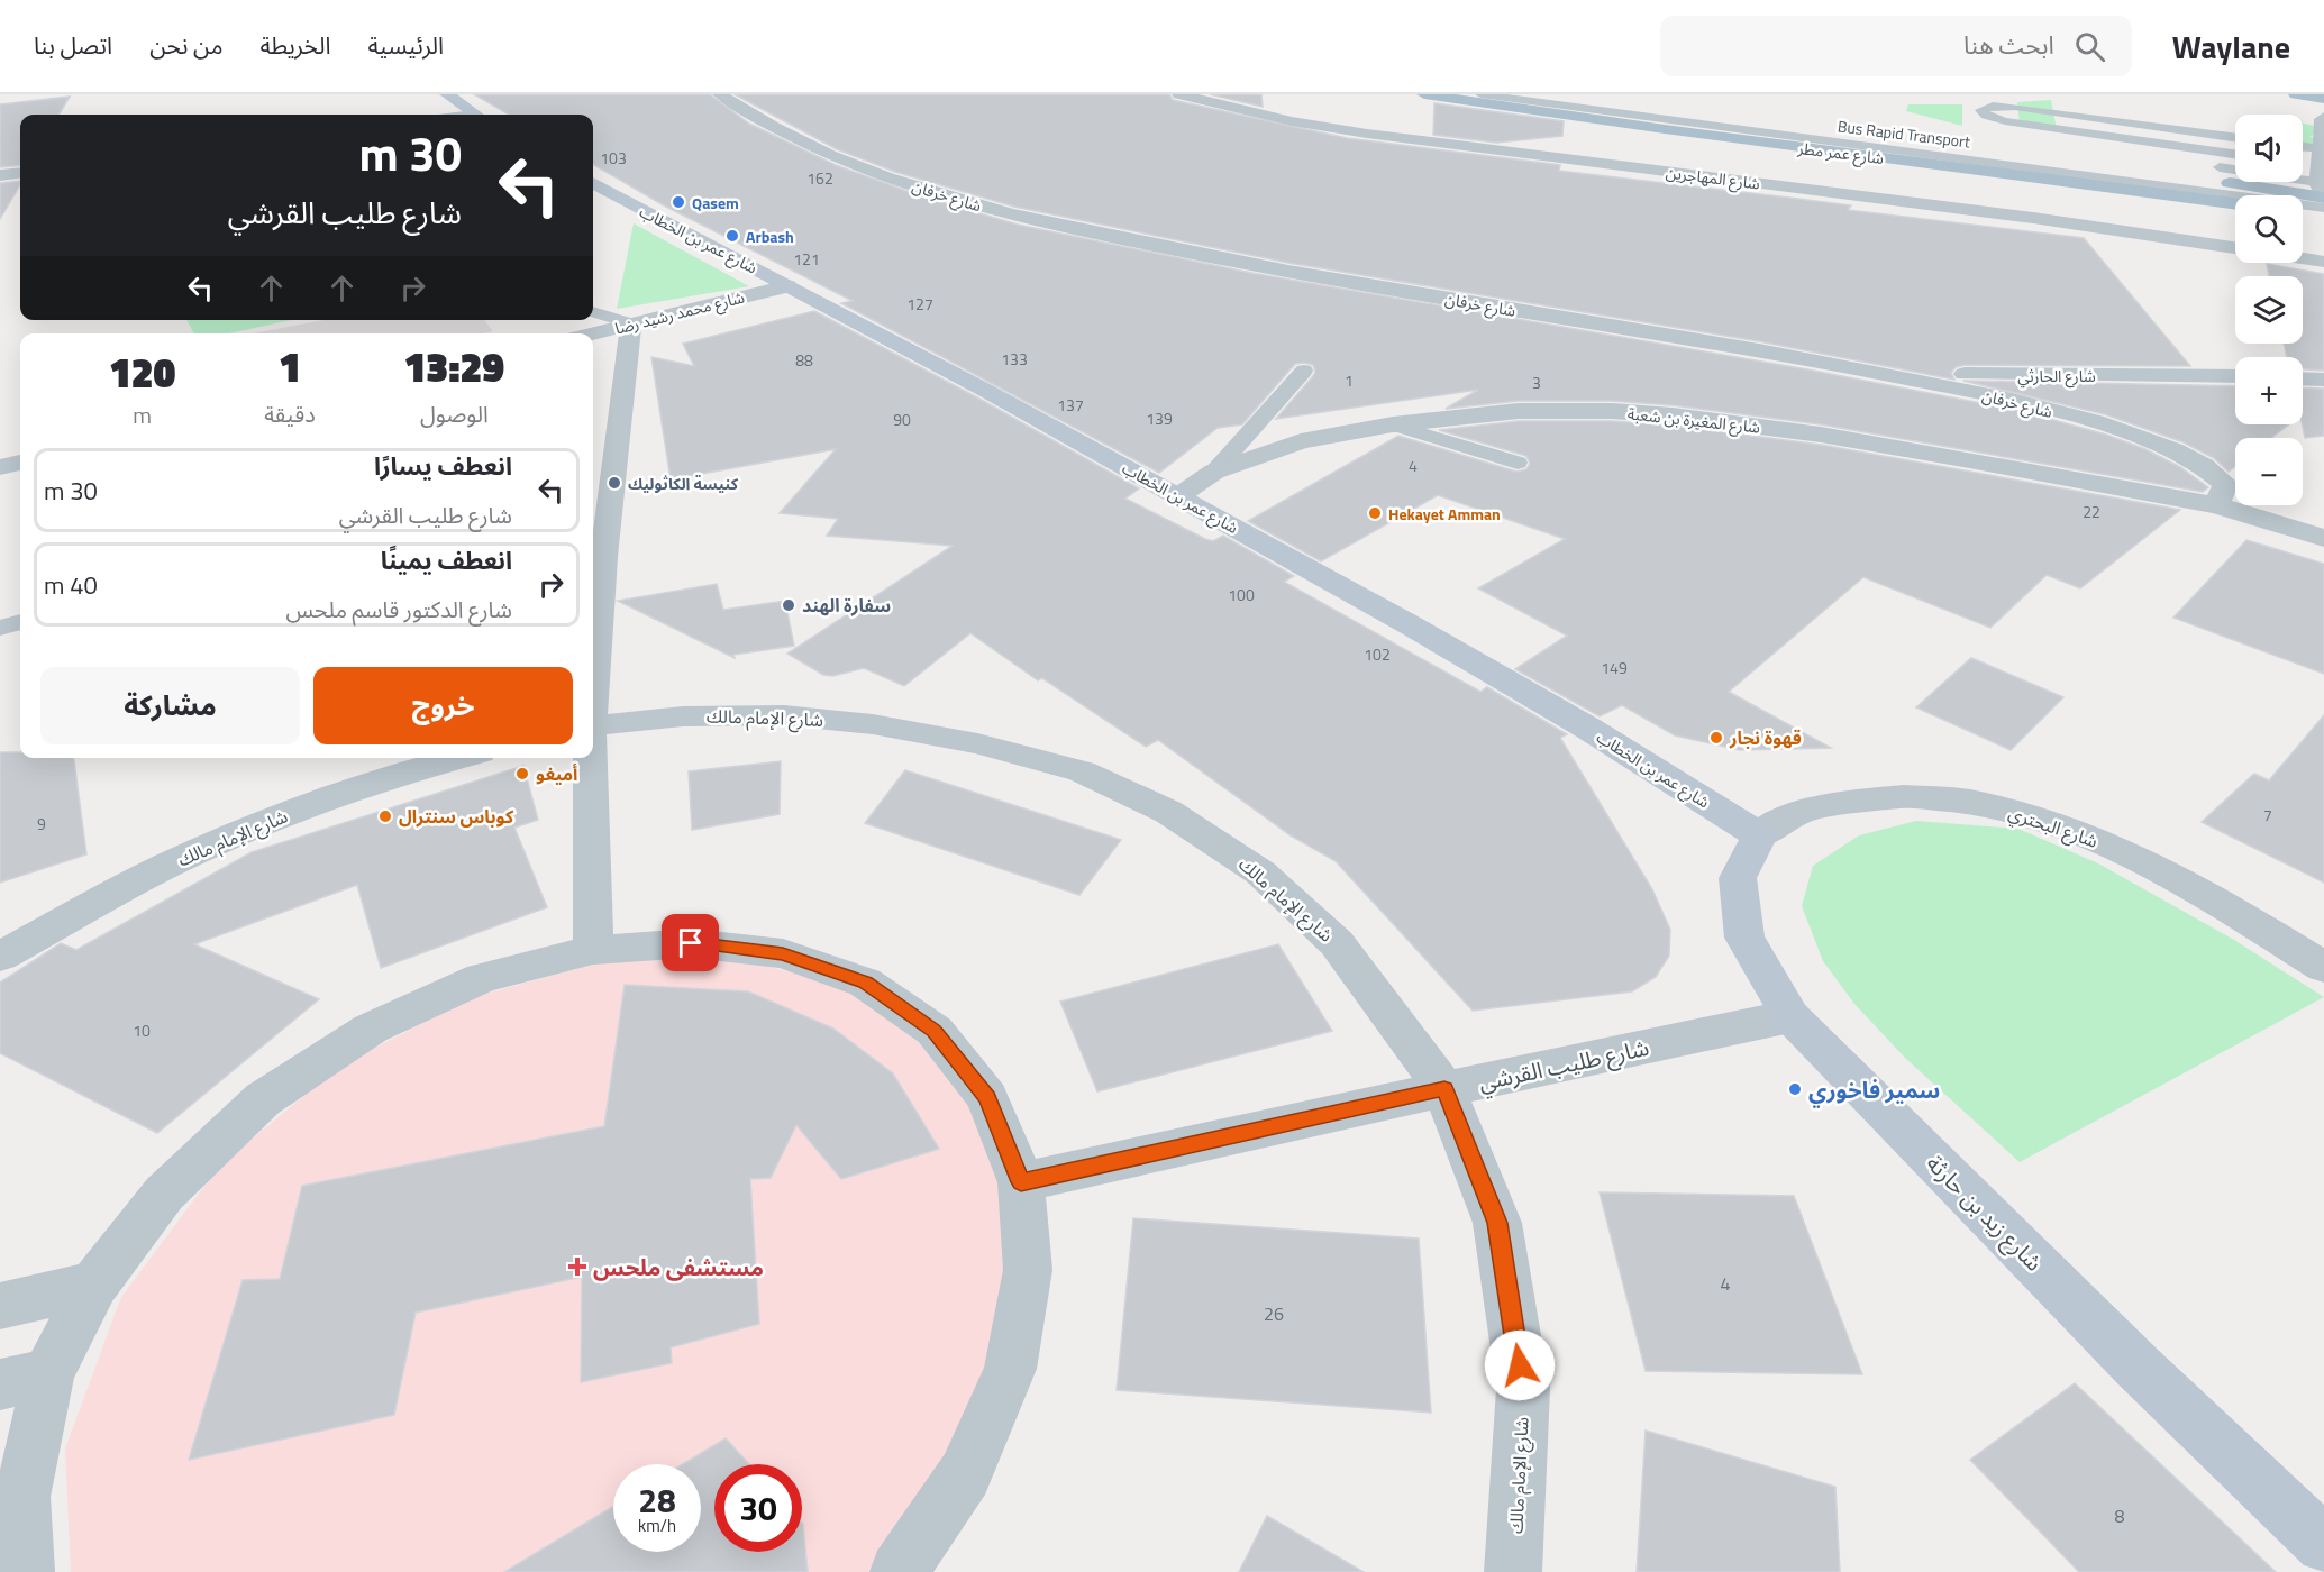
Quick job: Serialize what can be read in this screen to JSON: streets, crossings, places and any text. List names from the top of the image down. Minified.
{"streets":{"main road":["شارع عمر مطر"],"street":["شارع المهاجرين","شارع خرفان","شارع عمر بن الخطاب","شارع محمد رشيد رضا","شارع الحارثي","شارع المغيرة بن شعبة","شارع الإمام مالك","شارع البحتري","شارع طليب القرشي","شارع زيد بن حارثة"],"lane":["Bus Rapid Transport"]},"crossings":[["شارع خرفان","شارع الحارثي"],["شارع خرفان","شارع المغيرة بن شعبة"],["شارع عمر بن الخطاب","شارع محمد رشيد رضا"],["شارع عمر بن الخطاب","شارع المغيرة بن شعبة"],["شارع عمر بن الخطاب","شارع البحتري"],["شارع عمر بن الخطاب","شارع زيد بن حارثة"],["شارع الإمام مالك","شارع طليب القرشي"],["شارع البحتري","شارع زيد بن حارثة"],["شارع طليب القرشي","شارع زيد بن حارثة"]],"places":{"other":["Qasem","Arbash","كنيسة الكاثوليك","Hekayet Amman","سفارة الهند","قهوة نجار","أميغو","كوباس سنترال","سمير فاخوري"],"health":["مستشفى ملحس"]},"house_numbers":["103","162","121","127","133","88","1","3","137","139","90","4","22","100","102","149","7","9","10","4","26","8"],"page":{"header":"Waylane","search":"ابحث هنا","nav":["الرئيسية","الخريطة","من نحن","اتصل بنا"],"map_buttons":["+","−"],"turn":["30 m","شارع طليب القرشي"],"eta":["13:29","الوصول","1","دقيقة","120","m"],"list":[{"name":"انعطف يسارًا","note":"شارع طليب القرشي","value":"30 m"},{"name":"انعطف يمينًا","note":"شارع الدكتور قاسم ملحس","value":"40 m"}],"buttons":["خروج","مشاركة"],"speed":"28 km/h","limit":"30"}}
